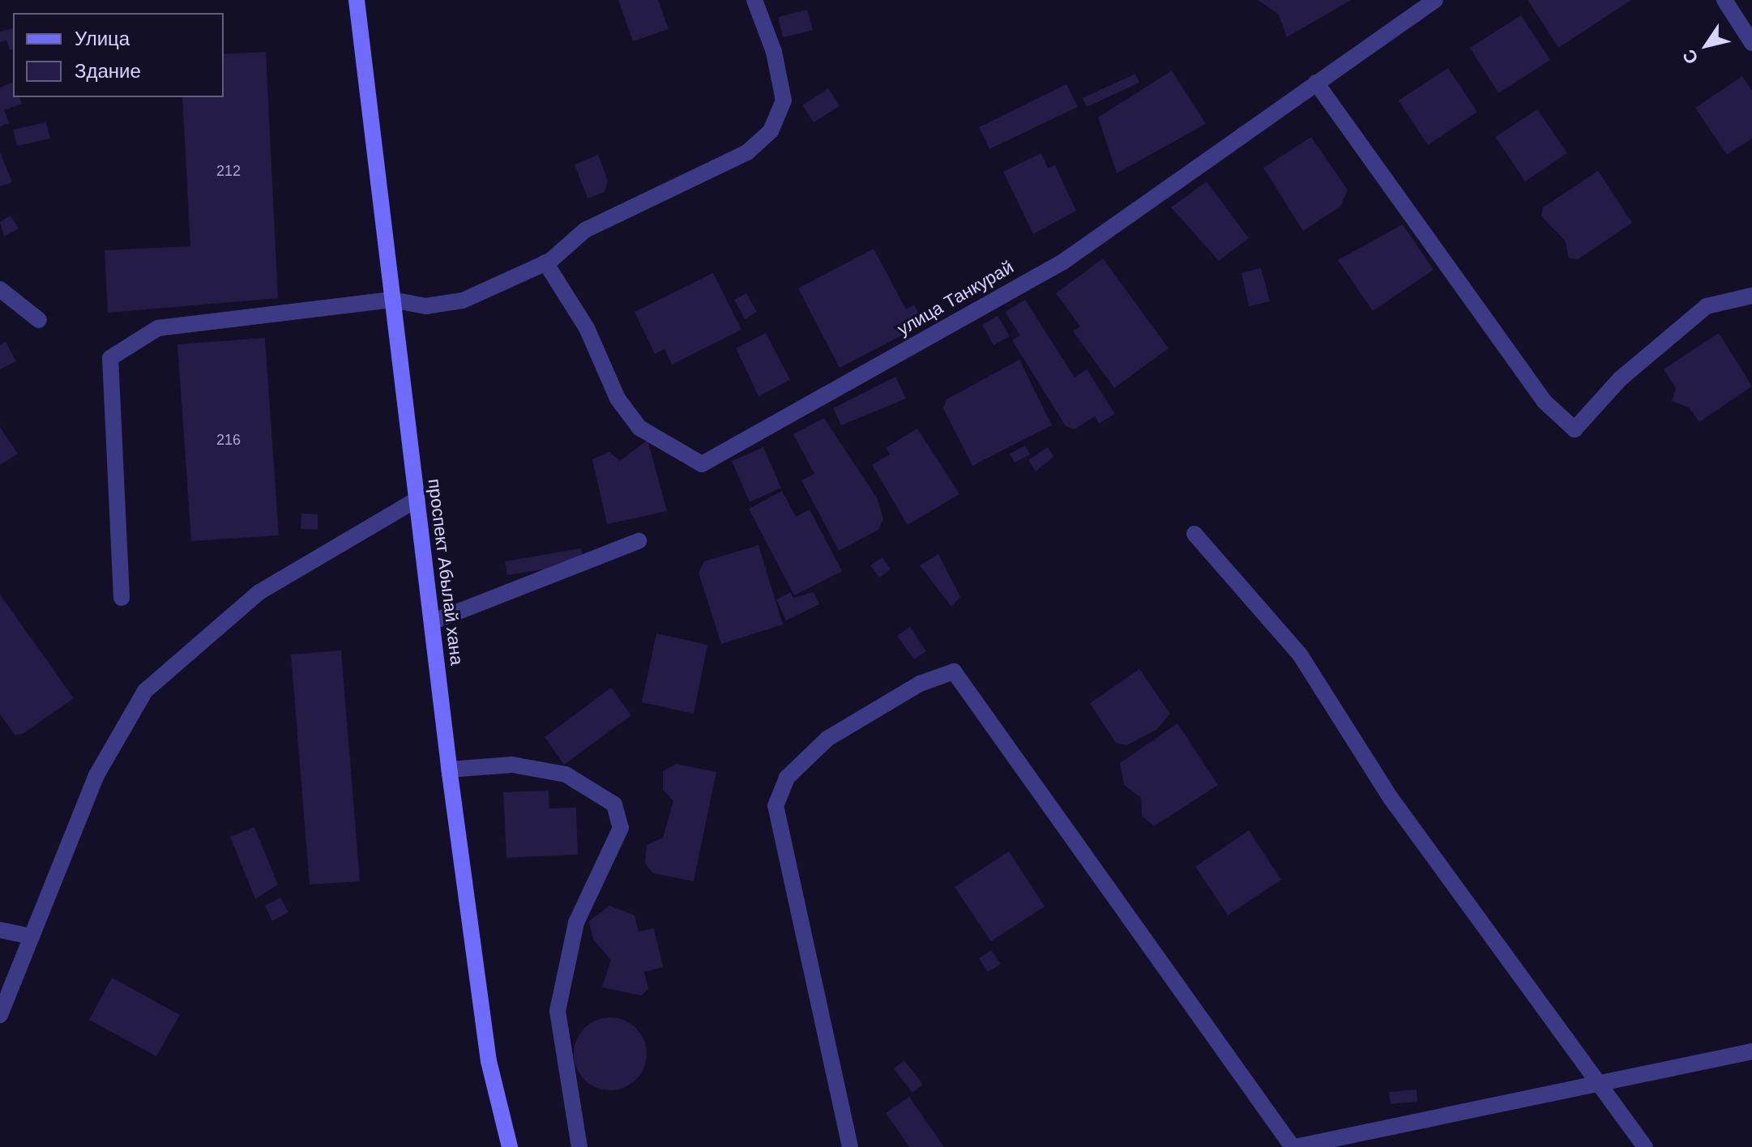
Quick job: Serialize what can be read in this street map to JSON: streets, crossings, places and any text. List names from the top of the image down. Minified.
{"streets":{"main road":["проспект Абылай хана"],"street":["улица Танкурай"]},"house_numbers":["212","216"],"legend":["Улица","Здание"],"north":"bottom left"}
